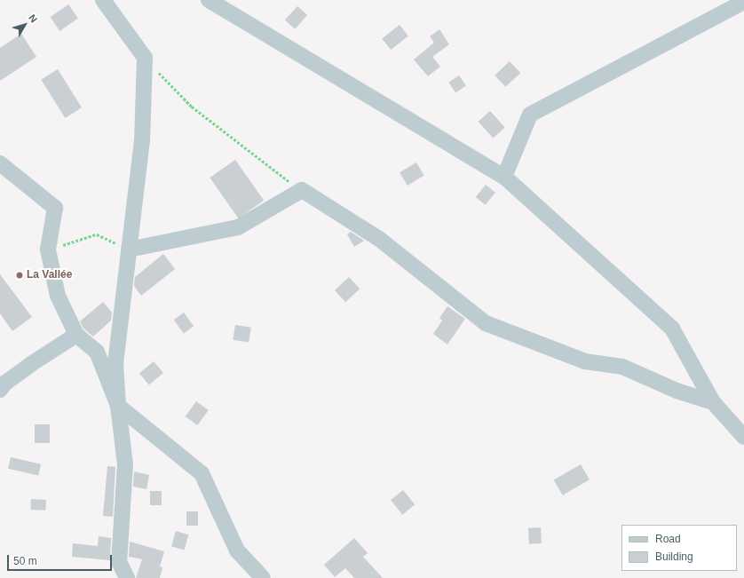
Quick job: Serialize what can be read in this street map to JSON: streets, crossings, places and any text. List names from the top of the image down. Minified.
{"places":["La Vallée"],"legend":["Road","Building"],"scale_bar":"50 m","north":"top right"}
